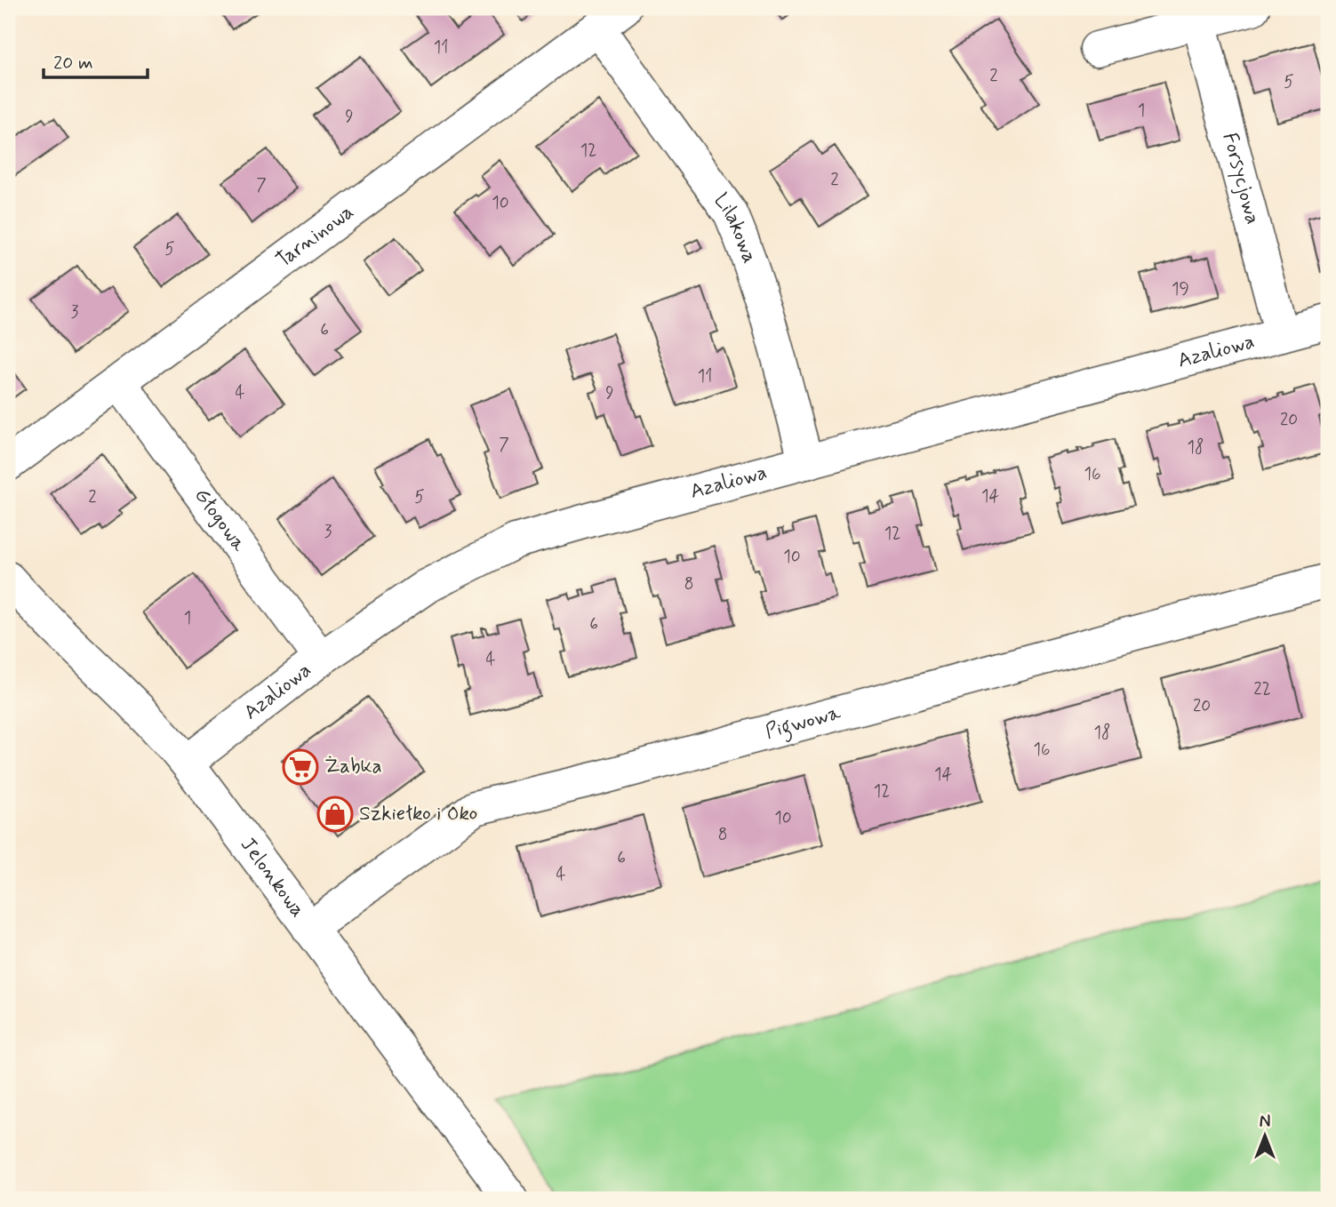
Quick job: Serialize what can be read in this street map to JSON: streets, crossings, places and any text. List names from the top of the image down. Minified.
{"streets":{"street":["Forsycjowa","Lilakowa","Tarninowa","Azaliowa","Głogowa","Pigwowa","Jelonkowa"]},"crossings":[["Forsycjowa","Azaliowa"],["Lilakowa","Tarninowa"],["Lilakowa","Azaliowa"],["Tarninowa","Głogowa"],["Azaliowa","Głogowa"],["Azaliowa","Jelonkowa"],["Pigwowa","Jelonkowa"]],"places":{"supermarket":["Żabka"],"shop":["Szkiełko i Oko"]},"house_numbers":["11","2","5","1","9","12","2","7","10","5","19","3","6","11","4","9","20","7","18","16","14","2","5","3","12","10","8","1","6","4","22","20","18","16","14","12","10","8","6","4"],"scale_bar":"20 m","north":"top"}
